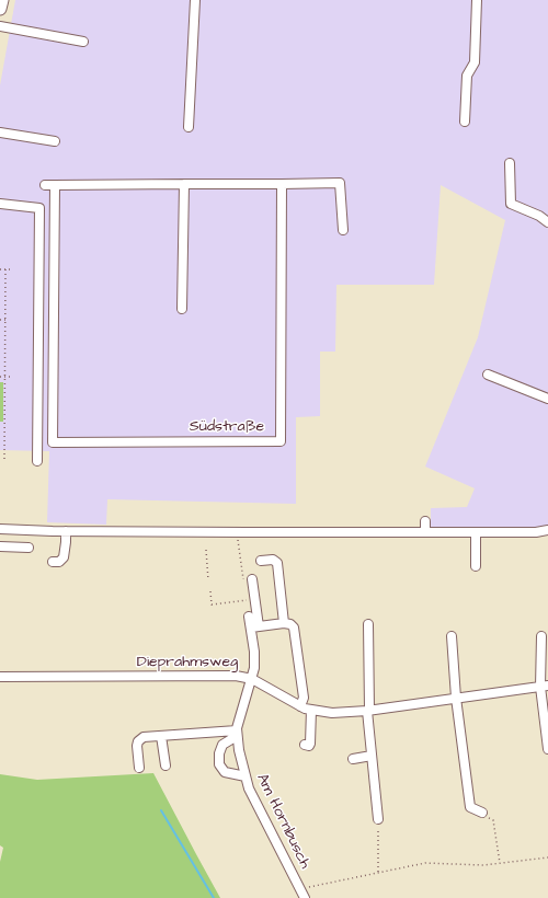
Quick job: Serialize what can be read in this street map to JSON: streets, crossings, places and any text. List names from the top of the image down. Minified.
{"streets":{"street":["Südstraße","Dieprahmsweg","Am Hornbusch"]},"crossings":[["Dieprahmsweg","Am Hornbusch"]]}
